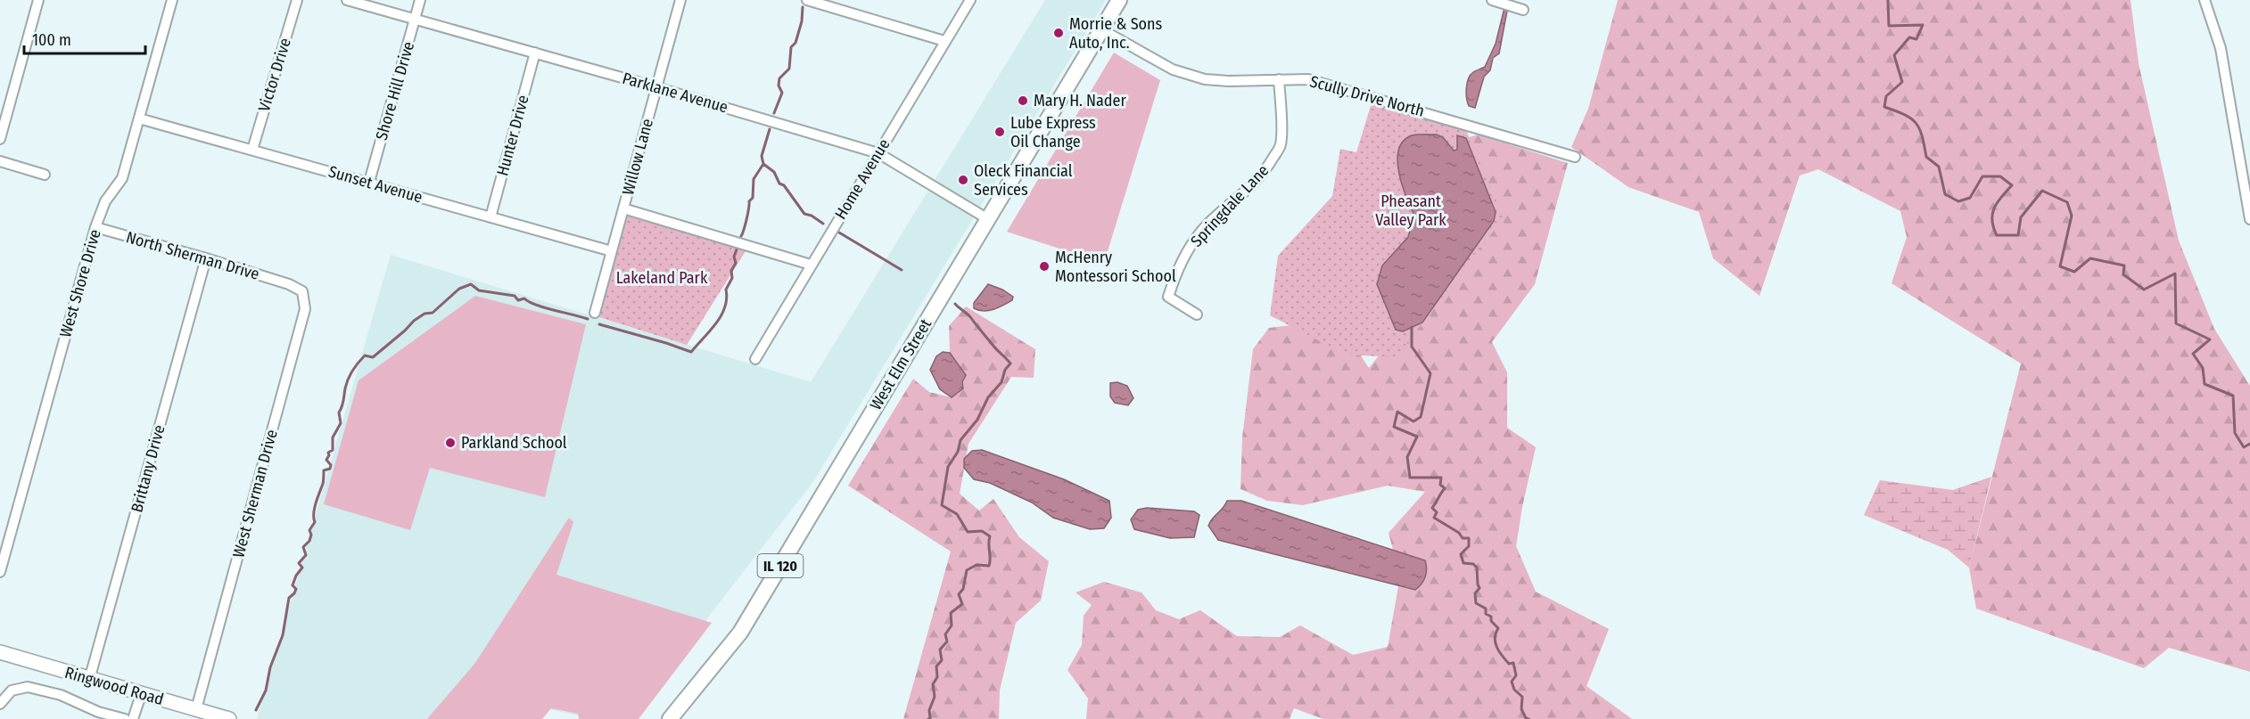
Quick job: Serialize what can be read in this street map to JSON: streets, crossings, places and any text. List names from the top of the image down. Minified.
{"streets":{"main road":["West Elm Street","IL 120"],"street":["Victor Drive","Shore Hill Drive","Parklane Avenue","Scully Drive North","Hunter Drive","Willow Lane","Home Avenue","Sunset Avenue","Springdale Lane","North Sherman Drive","West Shore Drive","Brittany Drive","West Sherman Drive","Ringwood Road"]},"crossings":[["Victor Drive","Sunset Avenue"],["Shore Hill Drive","Parklane Avenue"],["Shore Hill Drive","Sunset Avenue"],["Parklane Avenue","Hunter Drive"],["Parklane Avenue","Willow Lane"],["Parklane Avenue","Home Avenue"],["Parklane Avenue","West Elm Street"],["Scully Drive North","Springdale Lane"],["Scully Drive North","West Elm Street"],["Hunter Drive","Sunset Avenue"],["Willow Lane","Sunset Avenue"],["Sunset Avenue","West Shore Drive"],["North Sherman Drive","West Shore Drive"],["North Sherman Drive","Brittany Drive"],["North Sherman Drive","West Sherman Drive"],["Brittany Drive","Ringwood Road"],["West Sherman Drive","Ringwood Road"]],"parks":["Pheasant Valley Park","Lakeland Park"],"places":["Morrie & Sons Auto, Inc.","Mary H. Nader","Lube Express Oil Change","Oleck Financial Services","McHenry Montessori School","Parkland School"],"scale_bar":"100 m"}
